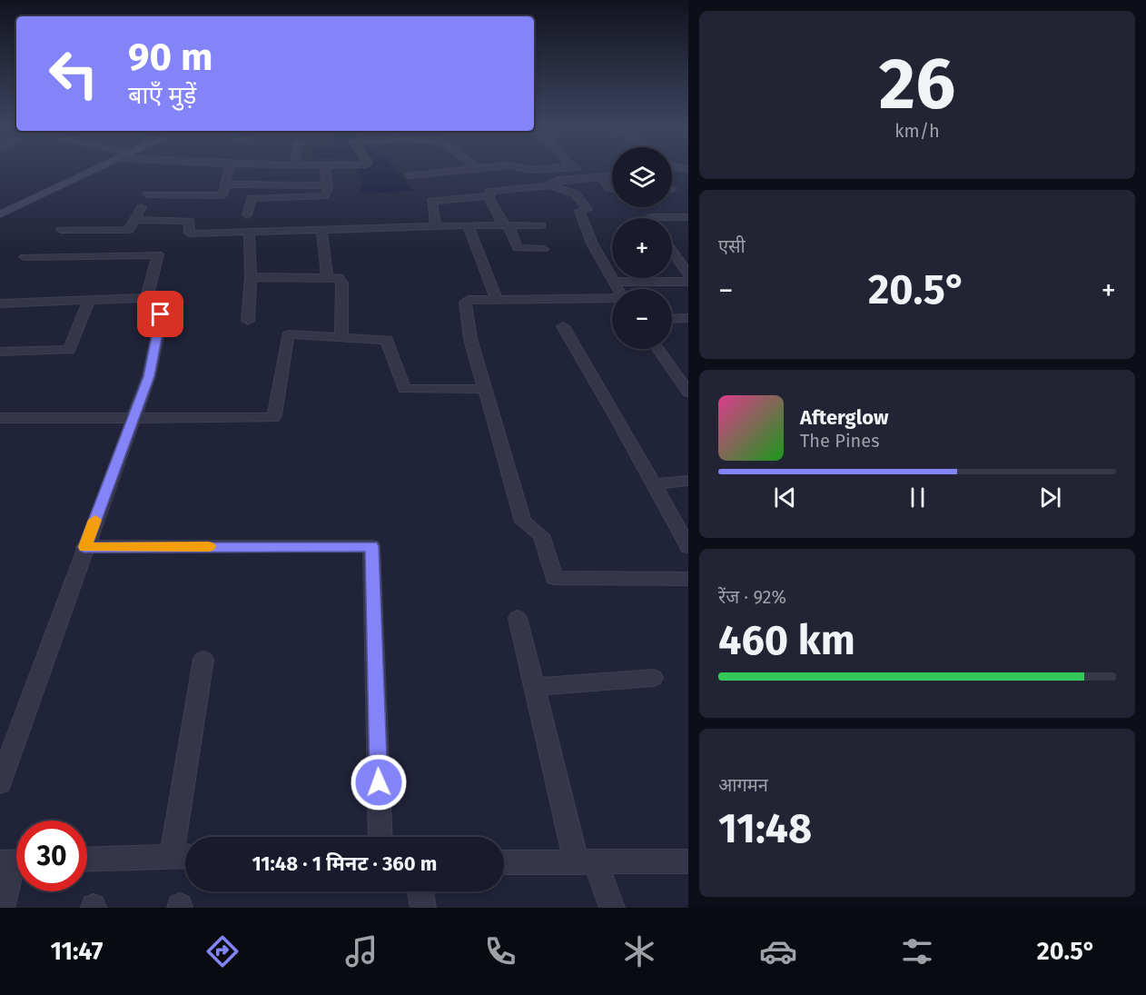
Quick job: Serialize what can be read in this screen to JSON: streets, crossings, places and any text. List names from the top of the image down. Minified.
{"page":{"tile":[["26","km/h"],"एसी",["रेंज · 92%","460 km"],["आगमन","11:48"]],"turn":["90 m","बाएँ मुड़ें"],"map_buttons":["+","−"],"heat":["−","20.5°","+"],"song":["Afterglow","The Pines"],"limit":"30","trip":"11:48 · 1 मिनट · 360 m","tabs":["11:47","20.5°"]}}
